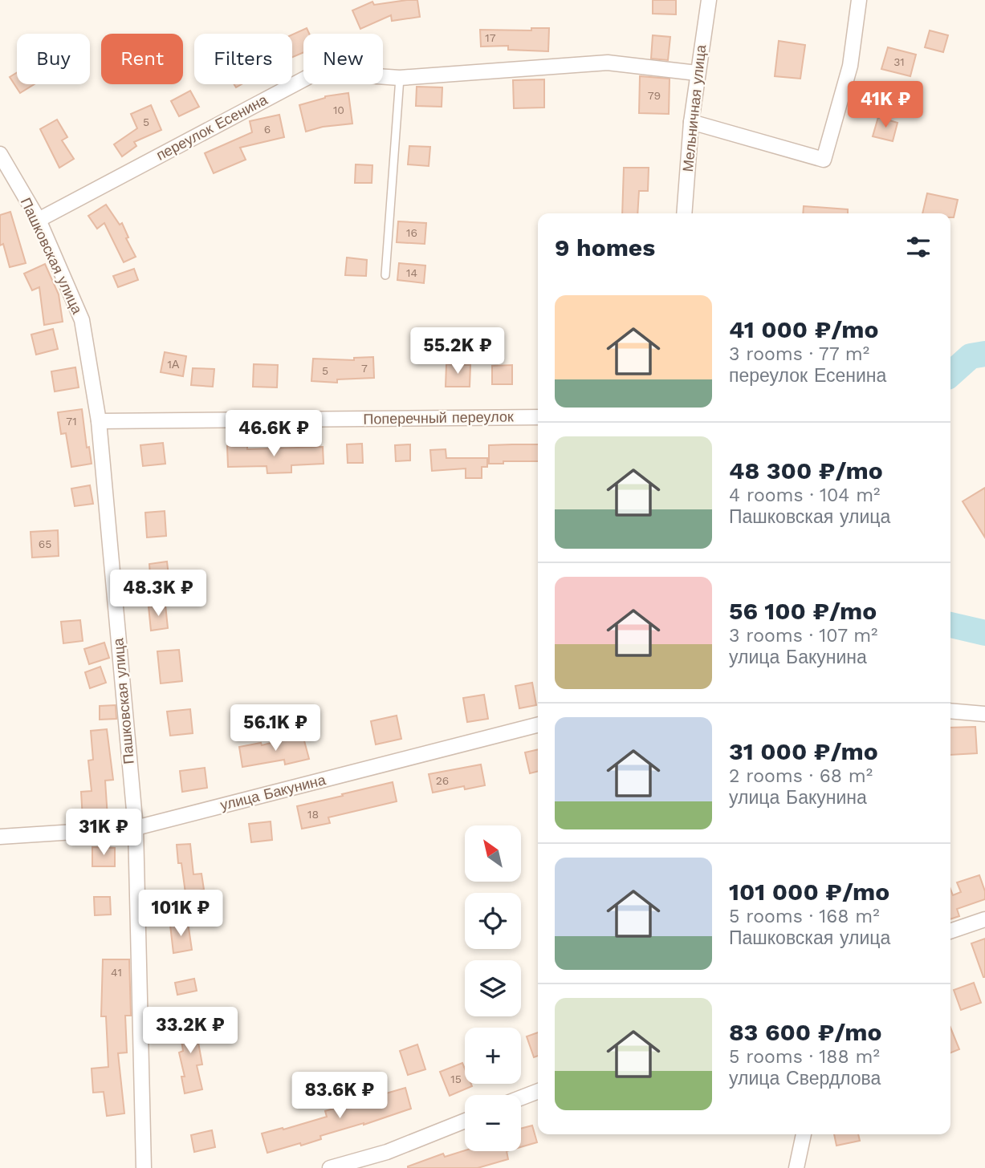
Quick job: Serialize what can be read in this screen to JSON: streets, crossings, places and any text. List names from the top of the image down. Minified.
{"streets":{"street":["Мельничная улица","переулок Есенина","Пашковская улица","Поперечный переулок","улица Бакунина"]},"crossings":[["Мельничная улица","переулок Есенина"],["переулок Есенина","Пашковская улица"],["Пашковская улица","Поперечный переулок"],["Пашковская улица","улица Бакунина"]],"house_numbers":["17","31","79","10","5","6","16","14","1А","7","5","71","65","26","18","41","15"],"north":"top left","page":{"chip":["Buy","Rent","Filters","New"],"price":["41K ₽","55.2K ₽","46.6K ₽","48.3K ₽","56.1K ₽","31K ₽","101K ₽","33.2K ₽","83.6K ₽"],"heading":"9 homes","list":[{"name":"41 000 ₽/mo","note":"3 rooms · 77 m² · переулок Есенина"},{"name":"48 300 ₽/mo","note":"4 rooms · 104 m² · Пашковская улица"},{"name":"56 100 ₽/mo","note":"3 rooms · 107 m² · улица Бакунина"},{"name":"31 000 ₽/mo","note":"2 rooms · 68 m² · улица Бакунина"},{"name":"101 000 ₽/mo","note":"5 rooms · 168 m² · Пашковская улица"},{"name":"83 600 ₽/mo","note":"5 rooms · 188 m² · улица Свердлова"}],"map_buttons":["+","−"]}}
